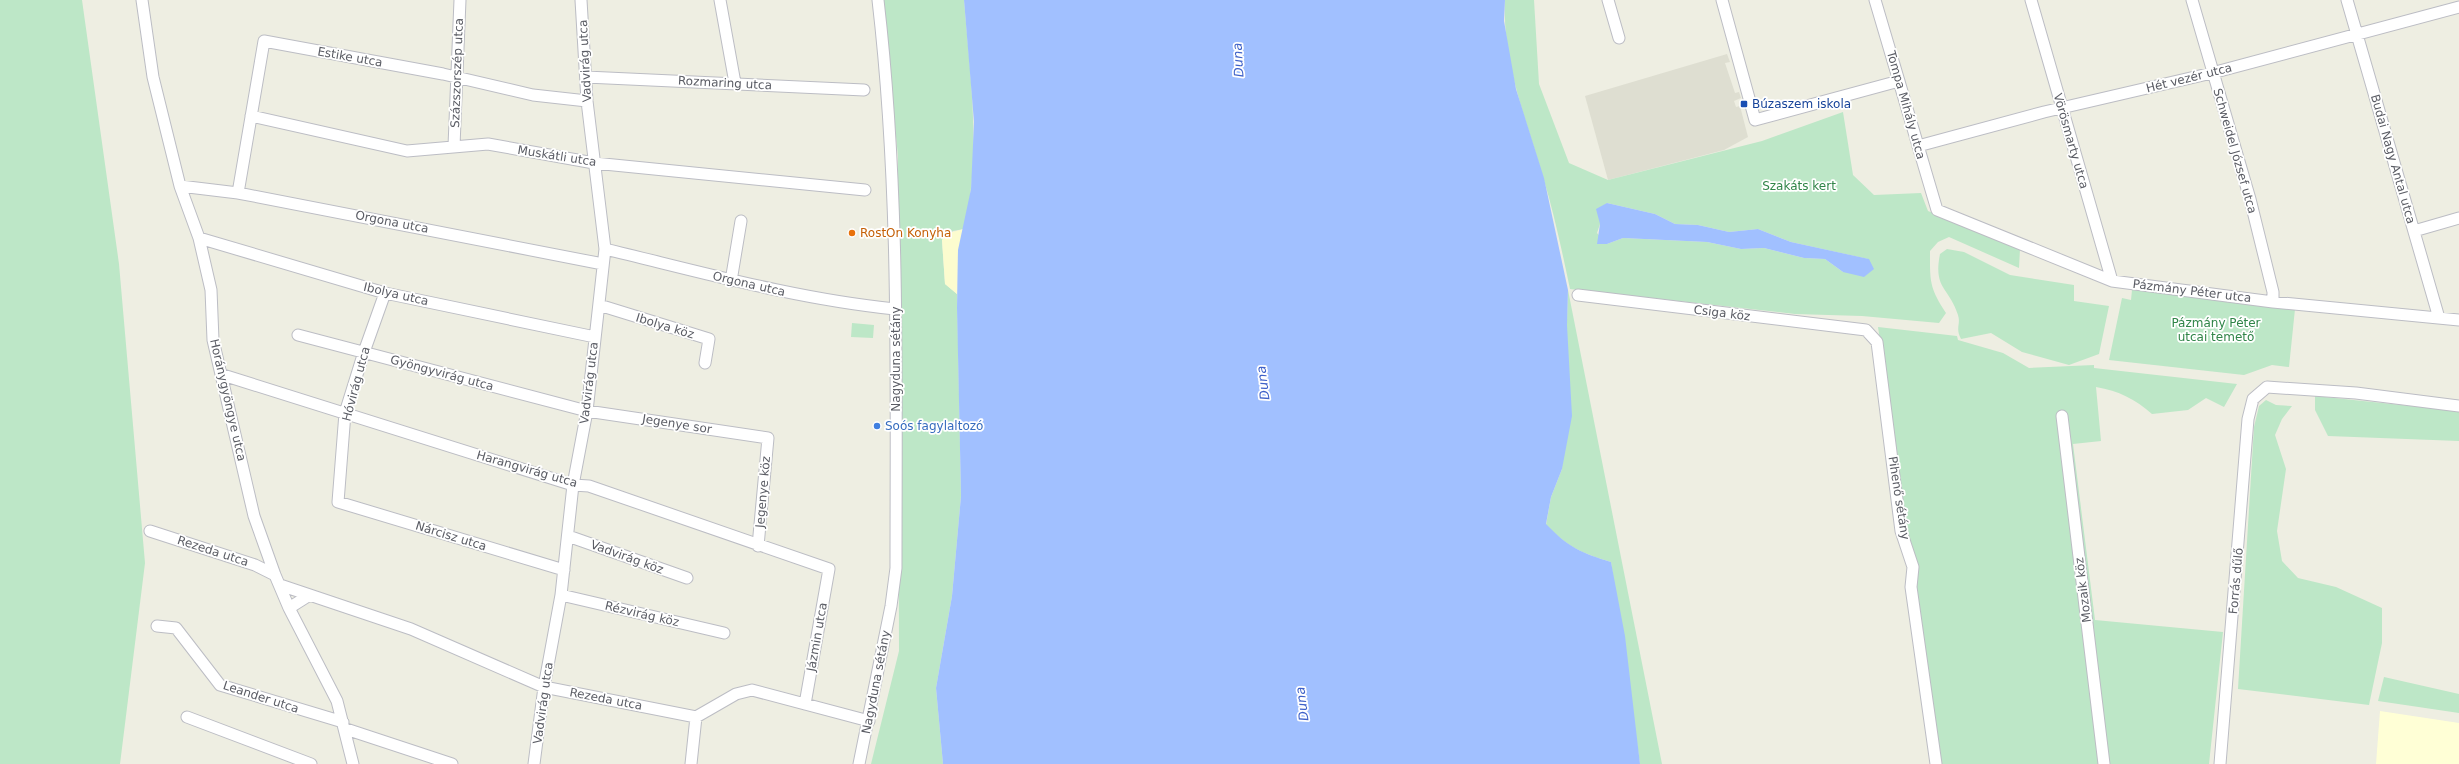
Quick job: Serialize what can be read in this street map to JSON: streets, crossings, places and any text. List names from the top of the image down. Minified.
{"streets":{"street":["Estike utca","Vadvirág utca","Százszorszép utca","Hét vezér utca","Rozmaring utca","Tompa Mihály utca","Vörösmarty utca","Schweidel József utca","Muskátli utca","Budai Nagy Antal utca","Orgona utca","Pázmány Péter utca","Ibolya utca","Csiga köz","Ibolya köz","Nagyduna sétány","Gyöngyvirág utca","Hóvirág utca","Horánygyöngye utca","Jegenye sor","Harangvirág utca","Jegenye köz","Pihenő sétány","Nárcisz utca","Rezeda utca","Vadvirág köz","Forrás dűlő","Mozaik köz","Rézvirág köz","Jázmin utca","Leander utca"]},"crossings":[["Estike utca","Vadvirág utca"],["Estike utca","Százszorszép utca"],["Estike utca","Muskátli utca"],["Estike utca","Orgona utca"],["Vadvirág utca","Rozmaring utca"],["Vadvirág utca","Muskátli utca"],["Vadvirág utca","Orgona utca"],["Vadvirág utca","Ibolya utca"],["Vadvirág utca","Ibolya köz"],["Vadvirág utca","Gyöngyvirág utca"],["Vadvirág utca","Jegenye sor"],["Vadvirág utca","Harangvirág utca"],["Vadvirág utca","Nárcisz utca"],["Vadvirág utca","Rezeda utca"],["Vadvirág utca","Vadvirág köz"],["Vadvirág utca","Rézvirág köz"],["Százszorszép utca","Muskátli utca"],["Hét vezér utca","Tompa Mihály utca"],["Hét vezér utca","Vörösmarty utca"],["Hét vezér utca","Schweidel József utca"],["Hét vezér utca","Budai Nagy Antal utca"],["Tompa Mihály utca","Pázmány Péter utca"],["Vörösmarty utca","Pázmány Péter utca"],["Schweidel József utca","Pázmány Péter utca"],["Budai Nagy Antal utca","Pázmány Péter utca"],["Orgona utca","Nagyduna sétány"],["Orgona utca","Horánygyöngye utca"],["Ibolya utca","Hóvirág utca"],["Ibolya utca","Horánygyöngye utca"],["Csiga köz","Pihenő sétány"],["Gyöngyvirág utca","Hóvirág utca"],["Gyöngyvirág utca","Jegenye sor"],["Hóvirág utca","Harangvirág utca"],["Hóvirág utca","Nárcisz utca"],["Horánygyöngye utca","Harangvirág utca"],["Horánygyöngye utca","Rezeda utca"],["Horánygyöngye utca","Leander utca"],["Jegenye sor","Jegenye köz"],["Harangvirág utca","Jegenye köz"],["Harangvirág utca","Jázmin utca"]],"water":["Duna"],"parks":["Szakáts kert","Pázmány Péter utcai temető"],"places":{"transit":["Búzaszem iskola"],"other":["RostOn Konyha","Soós fagylaltozó"]}}
